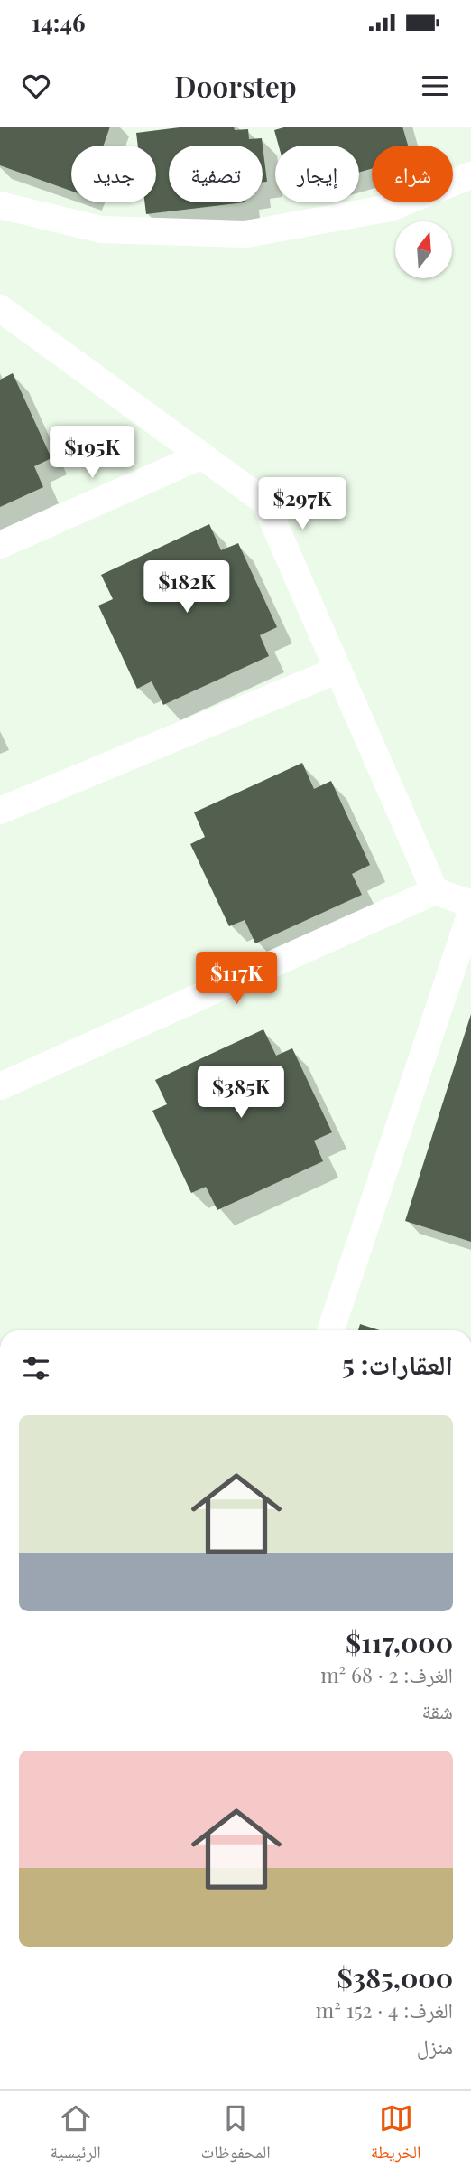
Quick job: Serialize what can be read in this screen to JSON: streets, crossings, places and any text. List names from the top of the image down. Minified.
{"north":"top","page":{"status":"14:46","header":"Doorstep","chip":["شراء","إيجار","تصفية","جديد"],"price":["$195K","$297K","$182K","$117K","$385K"],"heading":"العقارات: 5","list":[{"name":"$117,000","note":"الغرف: 2 · 68 m² · شقة"},{"name":"$385,000","note":"الغرف: 4 · 152 m² · منزل"}],"tabs":["الخريطة","المحفوظات","الرئيسية"]}}
